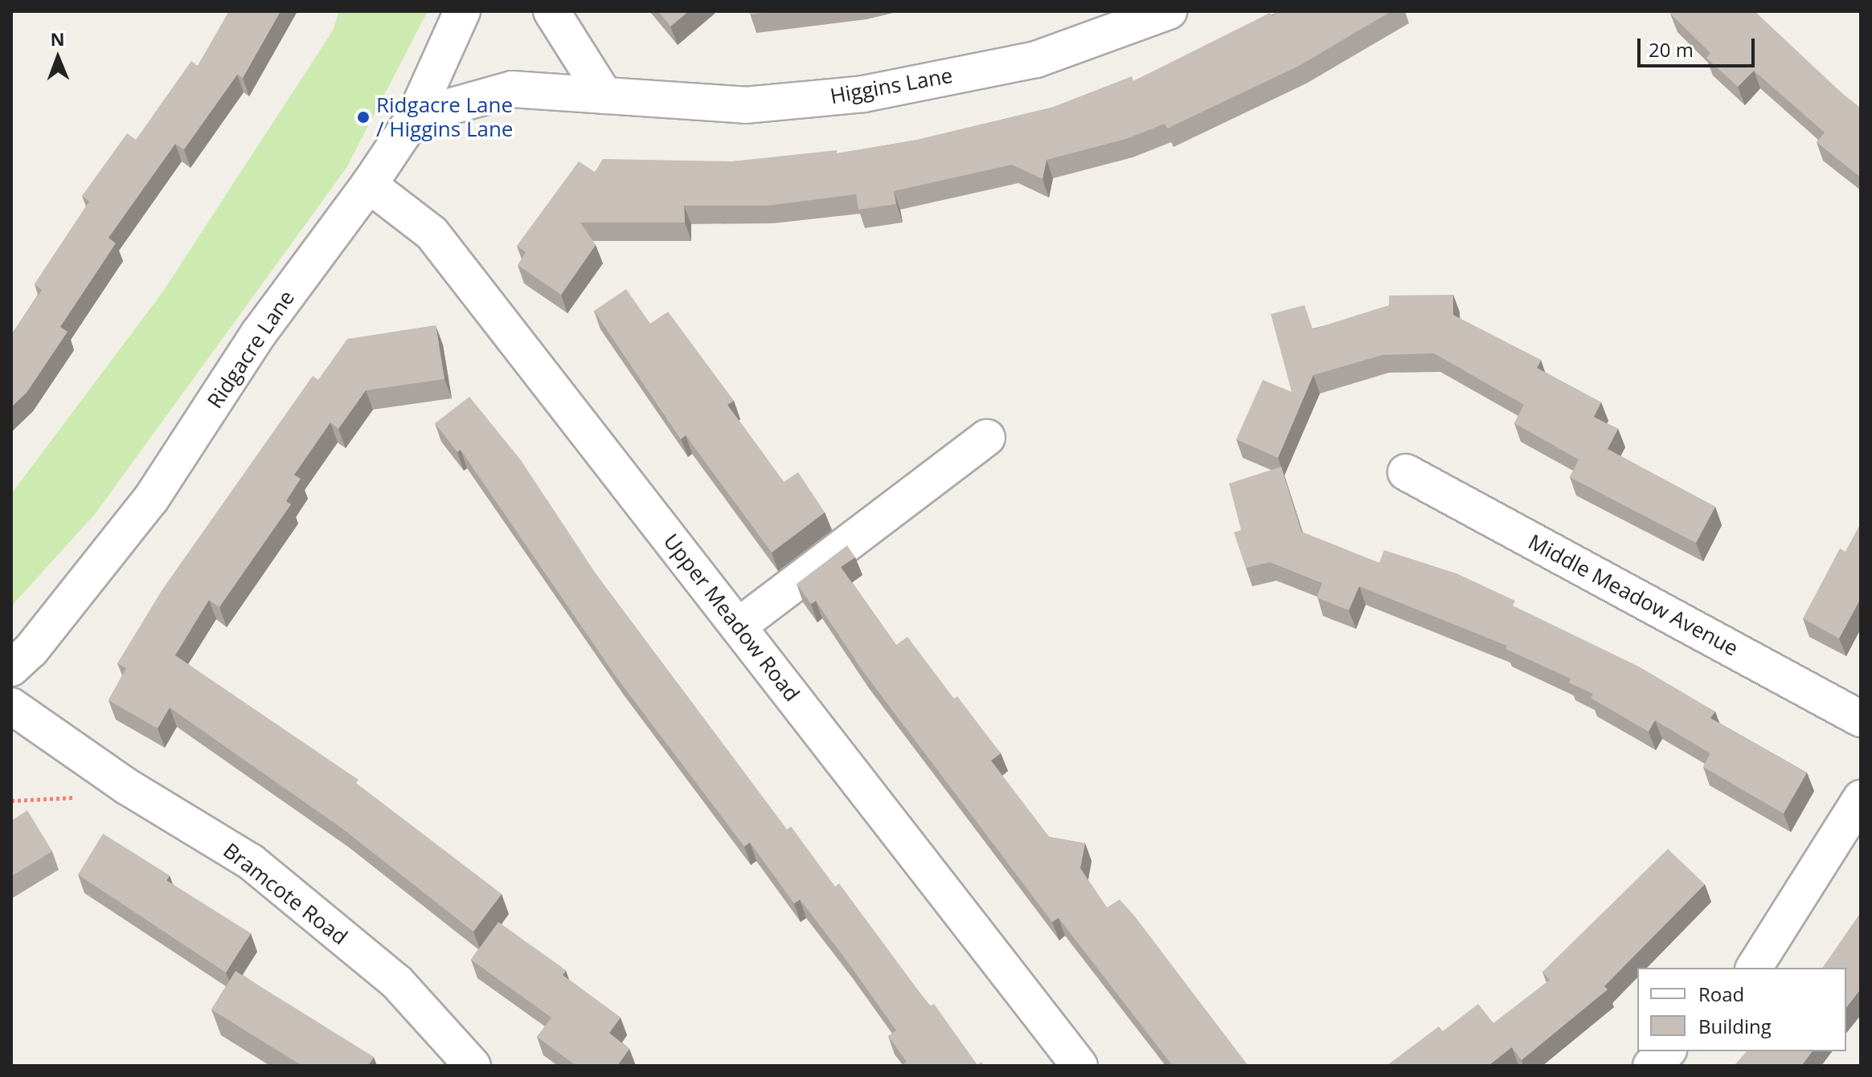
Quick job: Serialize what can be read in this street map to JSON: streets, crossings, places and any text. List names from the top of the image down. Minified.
{"streets":{"street":["Higgins Lane","Ridgacre Lane","Middle Meadow Avenue","Upper Meadow Road","Bramcote Road"]},"crossings":[["Higgins Lane","Ridgacre Lane"],["Ridgacre Lane","Upper Meadow Road"]],"places":["Ridgacre Lane / Higgins Lane"],"legend":["Road","Building"],"scale_bar":"20 m","north":"top"}
